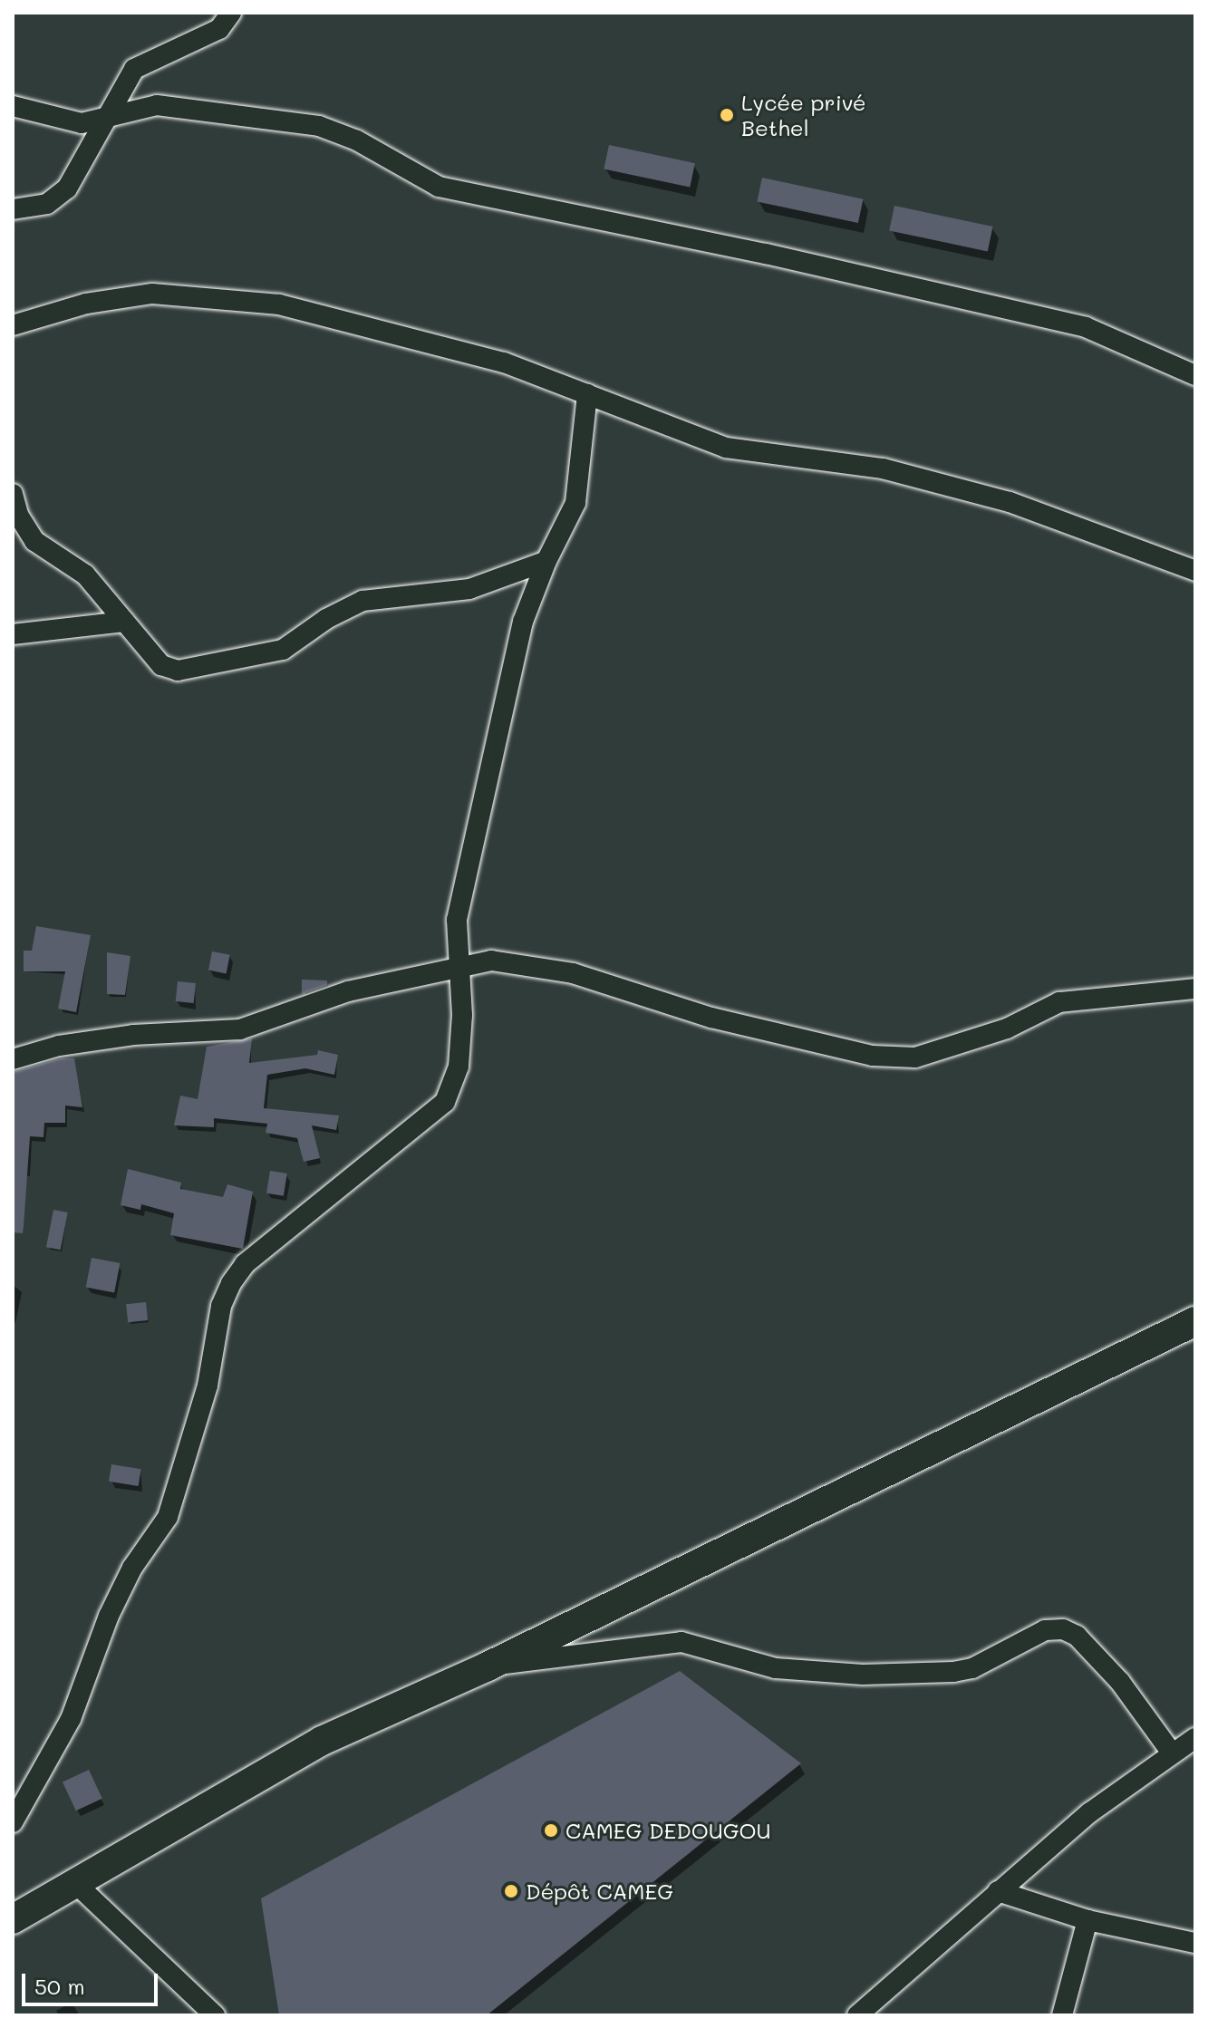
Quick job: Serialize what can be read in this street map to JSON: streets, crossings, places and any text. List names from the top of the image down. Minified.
{"places":["Lycée privé Bethel","CAMEG DEDOUGOU","Dépôt CAMEG"],"scale_bar":"50 m"}
